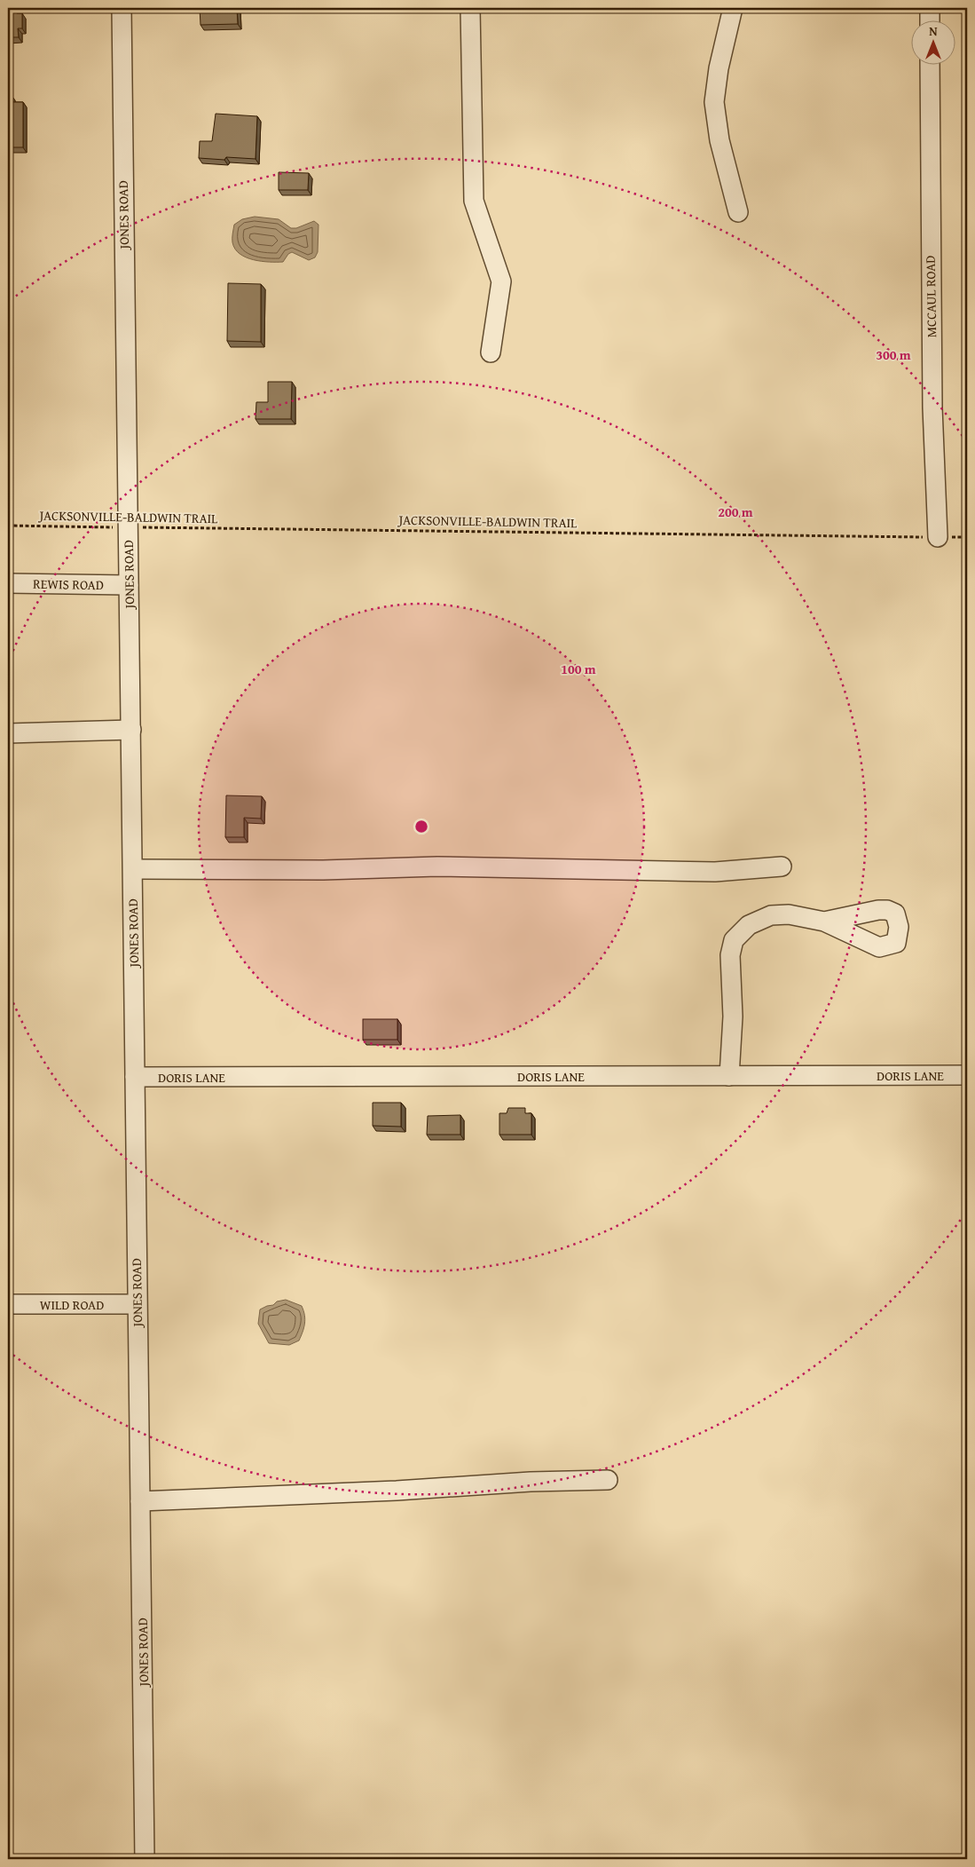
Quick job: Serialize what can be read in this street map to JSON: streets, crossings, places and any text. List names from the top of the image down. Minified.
{"streets":{"street":["JONES ROAD","MCCAUL ROAD","REWIS ROAD","DORIS LANE","WILD ROAD"],"path":["JACKSONVILLE-BALDWIN TRAIL"]},"crossings":[["JONES ROAD","JACKSONVILLE-BALDWIN TRAIL"],["JONES ROAD","REWIS ROAD"],["JONES ROAD","DORIS LANE"],["JONES ROAD","WILD ROAD"],["MCCAUL ROAD","JACKSONVILLE-BALDWIN TRAIL"]],"north":"top","rings":["300 m","200 m","100 m"]}
